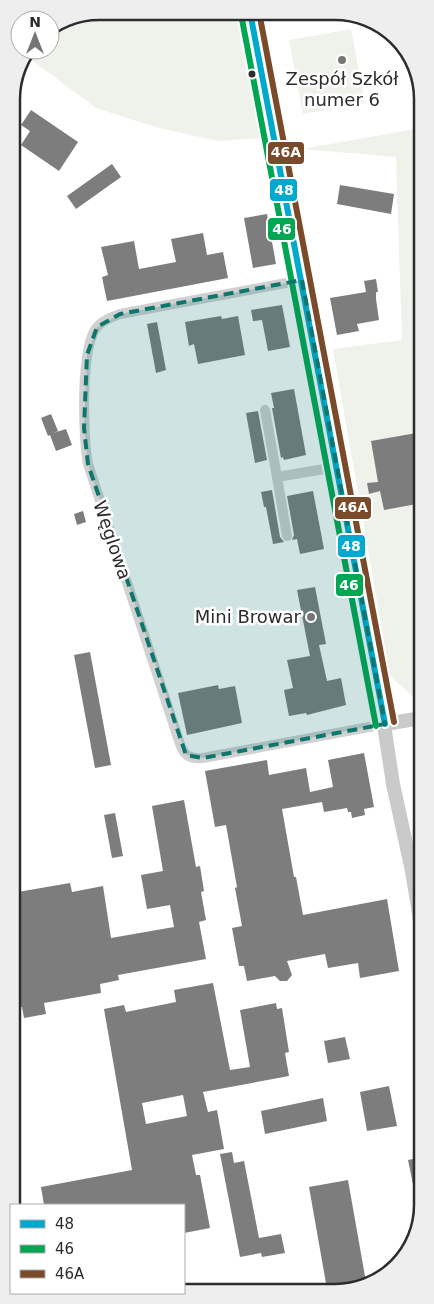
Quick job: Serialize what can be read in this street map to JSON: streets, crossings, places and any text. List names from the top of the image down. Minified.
{"streets":{"street":["Węglowa"]},"places":["Zespół Szkół numer 6","Mini Browar"],"lines":["transit line 48","transit line 46","transit line 46A"],"legend":["48","46","46A"],"north":"top"}
